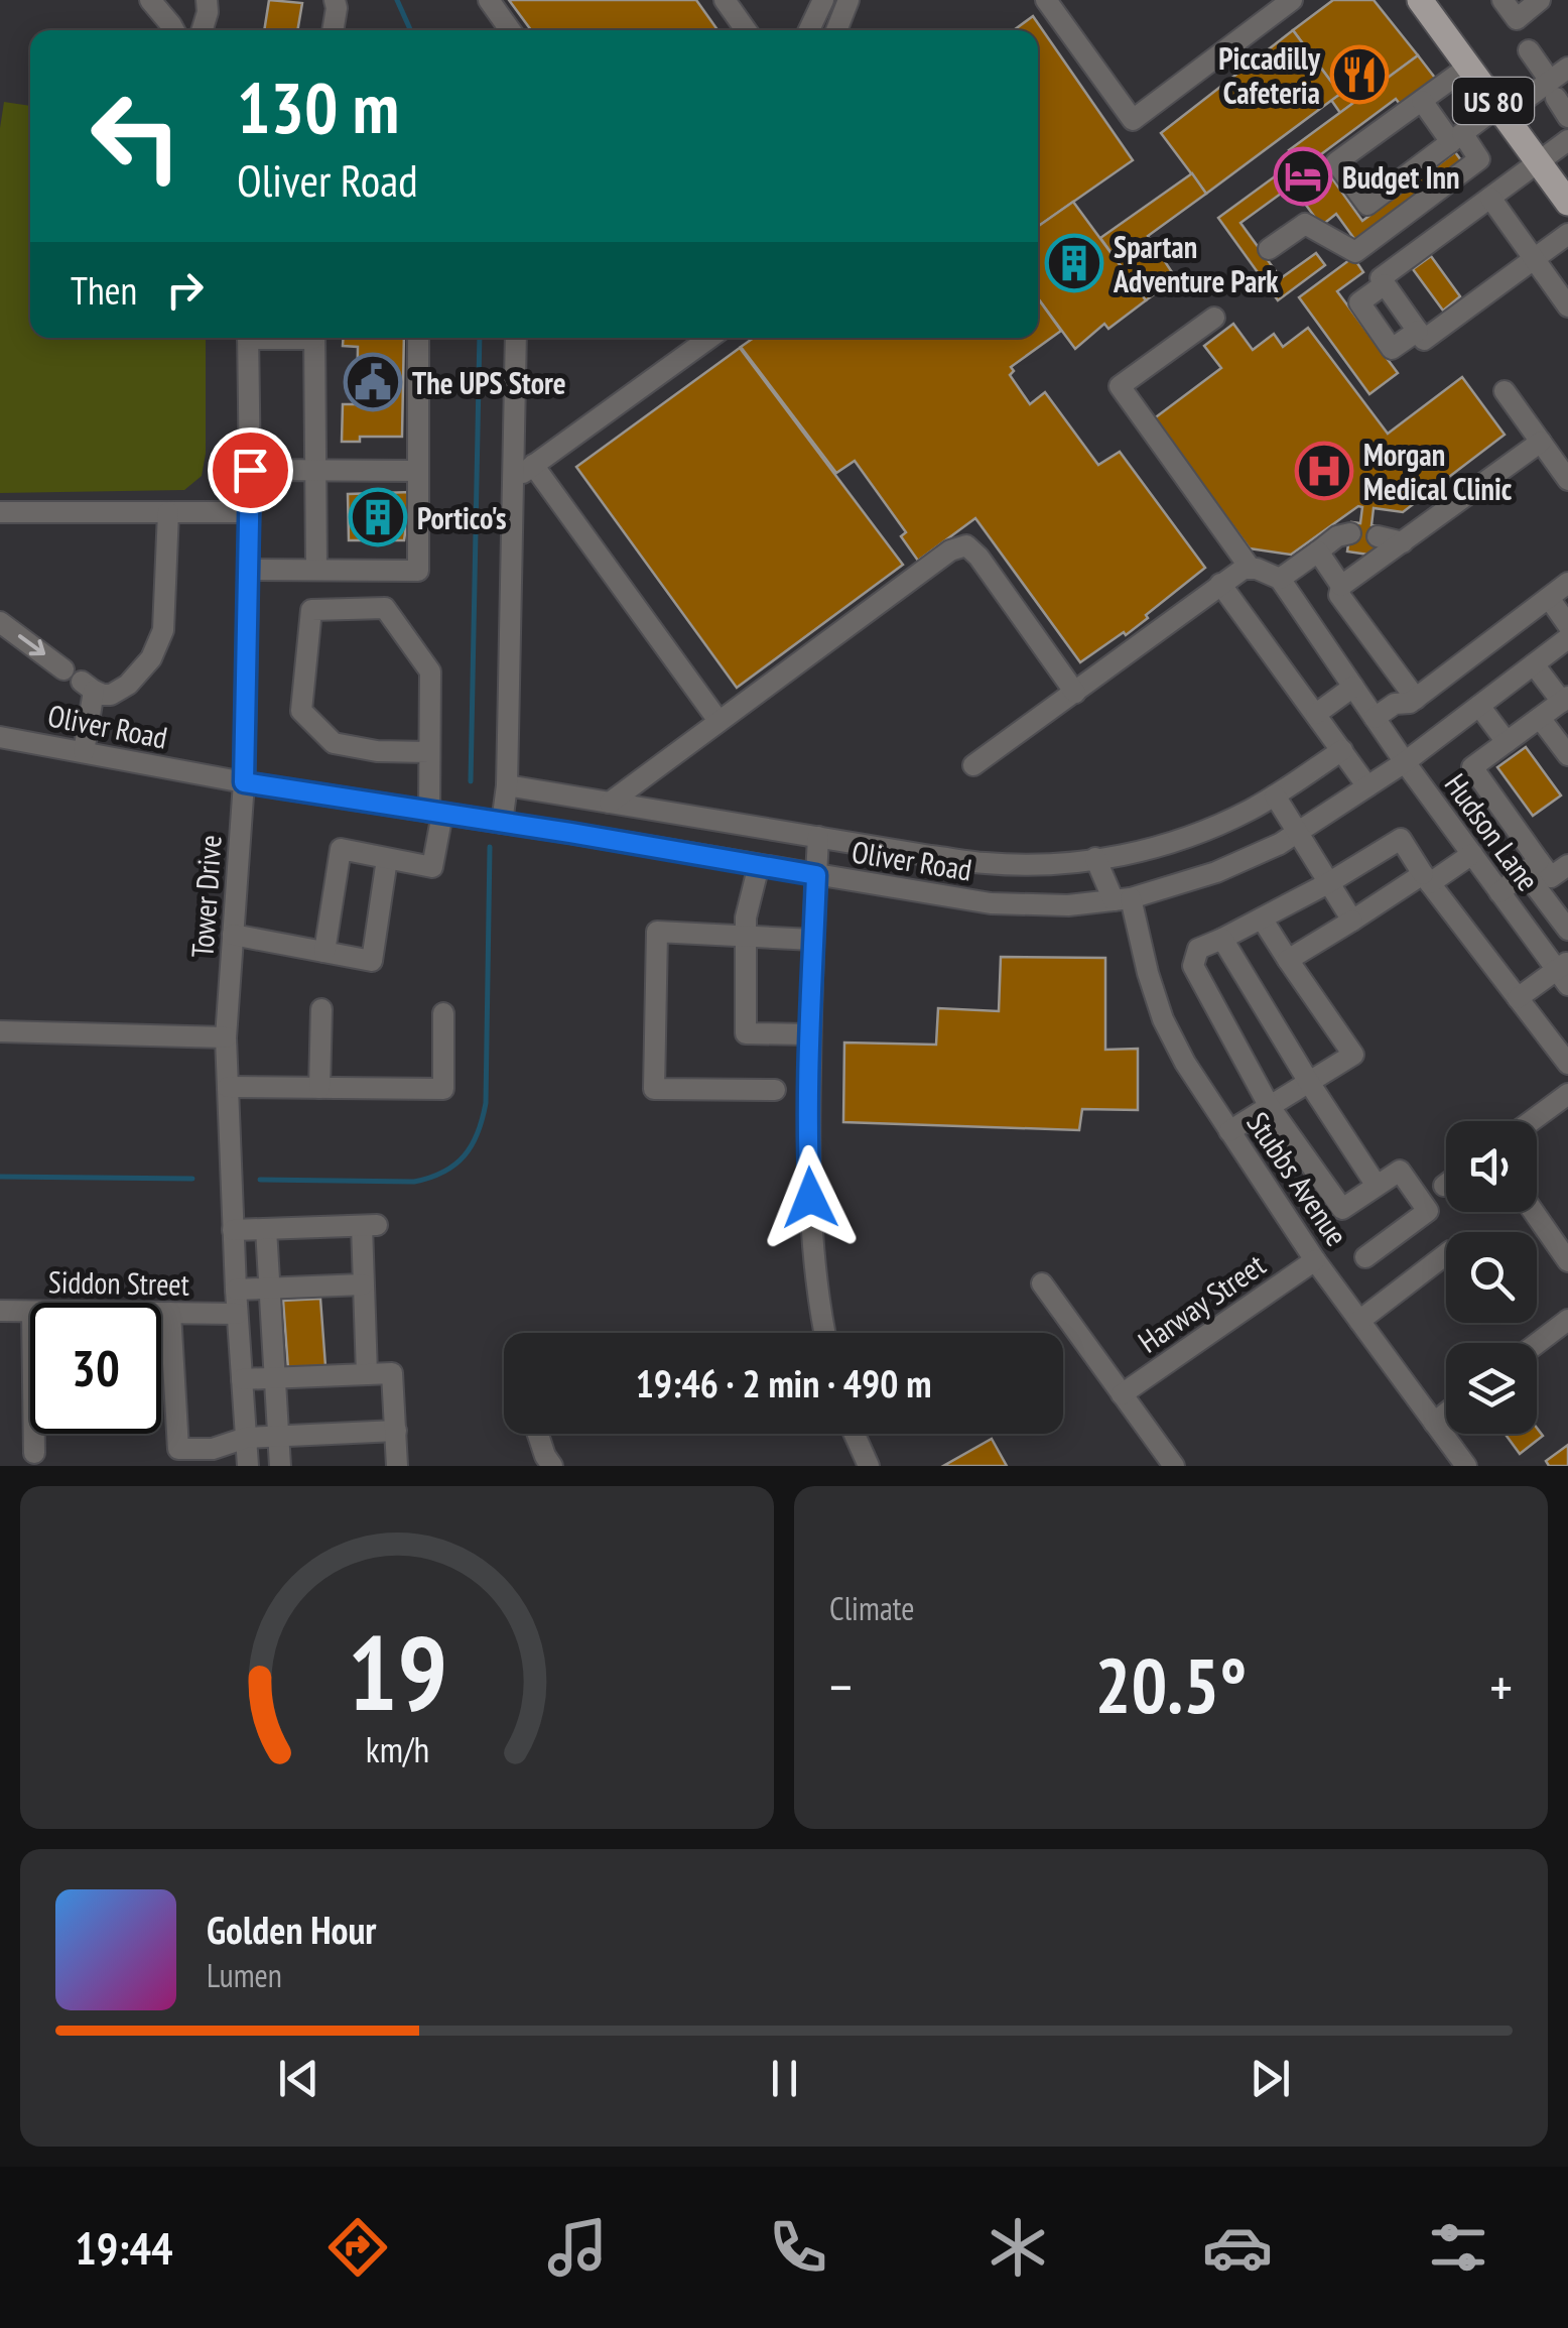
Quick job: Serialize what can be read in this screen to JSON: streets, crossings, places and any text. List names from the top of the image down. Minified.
{"streets":{"main road":["US 80"],"street":["Oliver Road","Hudson Lane","Tower Drive","Stubbs Avenue","Siddon Street","Harway Street"]},"crossings":[["Oliver Road","Hudson Lane"],["Oliver Road","Tower Drive"],["Oliver Road","Stubbs Avenue"],["Tower Drive","Siddon Street"],["Stubbs Avenue","Harway Street"]],"places":{"restaurant":["Piccadilly Cafeteria"],"hotel":["Budget Inn"],"building":["Spartan Adventure Park","Portico's"],"public building":["The UPS Store"],"hospital":["Morgan Medical Clinic"]},"page":{"turn":["130 m","Oliver Road"],"then":"Then","limit":"30","trip":"19:46 · 2 min · 490 m","tile":"Climate","heat":["−","20.5°","+"],"song":["Golden Hour","Lumen"],"tabs":"19:44","gauge":["19","km/h"]}}
